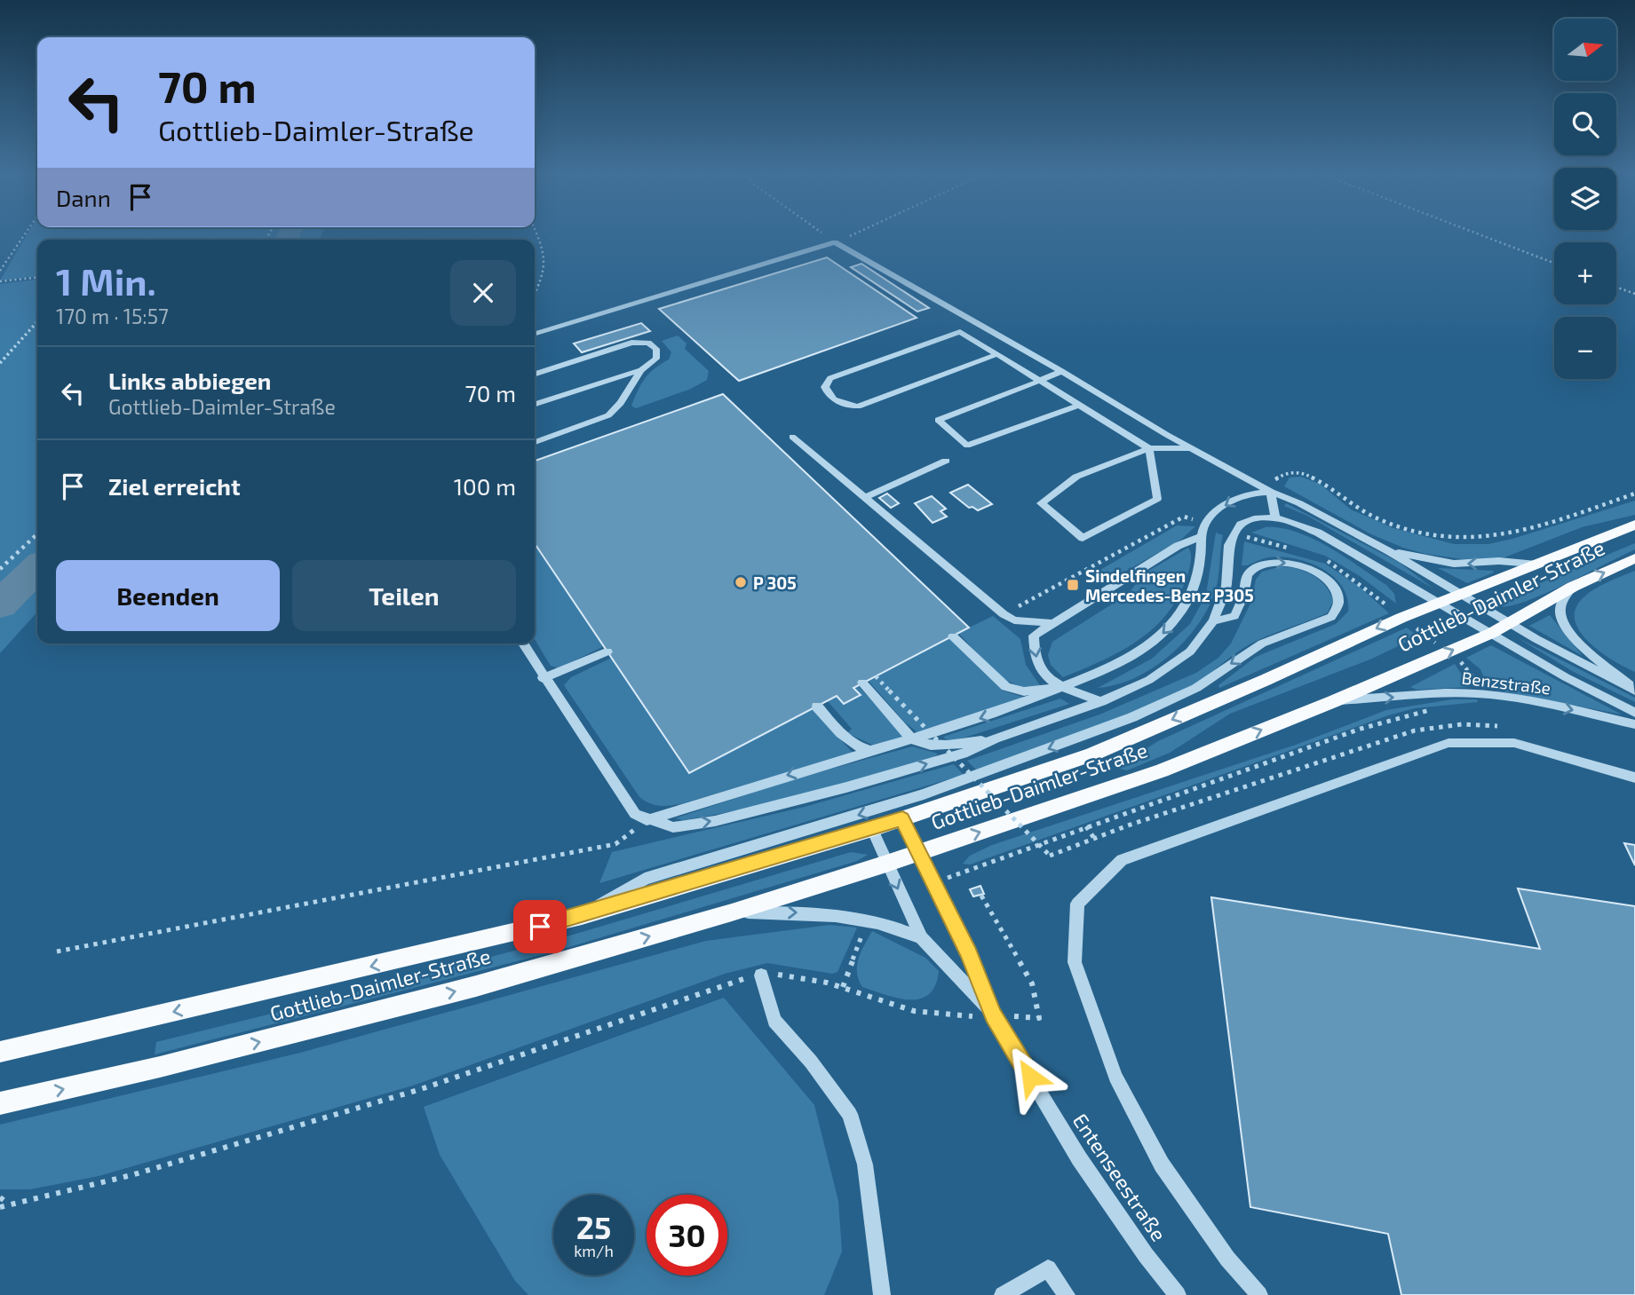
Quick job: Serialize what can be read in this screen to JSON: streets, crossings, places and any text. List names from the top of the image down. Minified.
{"streets":{"main road":["Gottlieb-Daimler-Straße"],"street":["Benzstraße","Entenseestraße"]},"crossings":[["Gottlieb-Daimler-Straße","Benzstraße"],["Gottlieb-Daimler-Straße","Entenseestraße"]],"places":{"other":["P 305"],"transit":["Sindelfingen Mercedes-Benz P305"]},"north":"right","page":{"map_buttons":["+","−"],"turn":["70 m","Gottlieb-Daimler-Straße"],"then":"Dann","heading":["1 Min.","170 m · 15:57"],"list":[{"name":"Links abbiegen","note":"Gottlieb-Daimler-Straße","value":"70 m"},{"name":"Ziel erreicht","value":"100 m"}],"buttons":["Beenden","Teilen"],"speed":"25 km/h","limit":"30"}}
